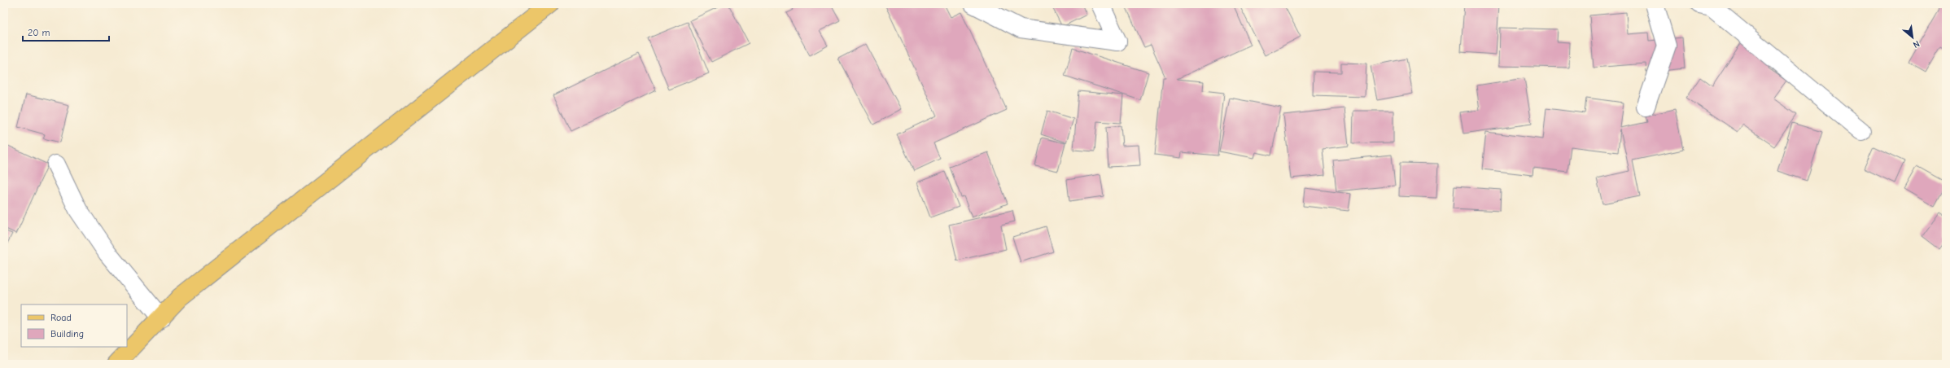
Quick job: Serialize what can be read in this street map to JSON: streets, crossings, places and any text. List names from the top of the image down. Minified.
{"legend":["Road","Building"],"scale_bar":"20 m","north":"bottom right"}
